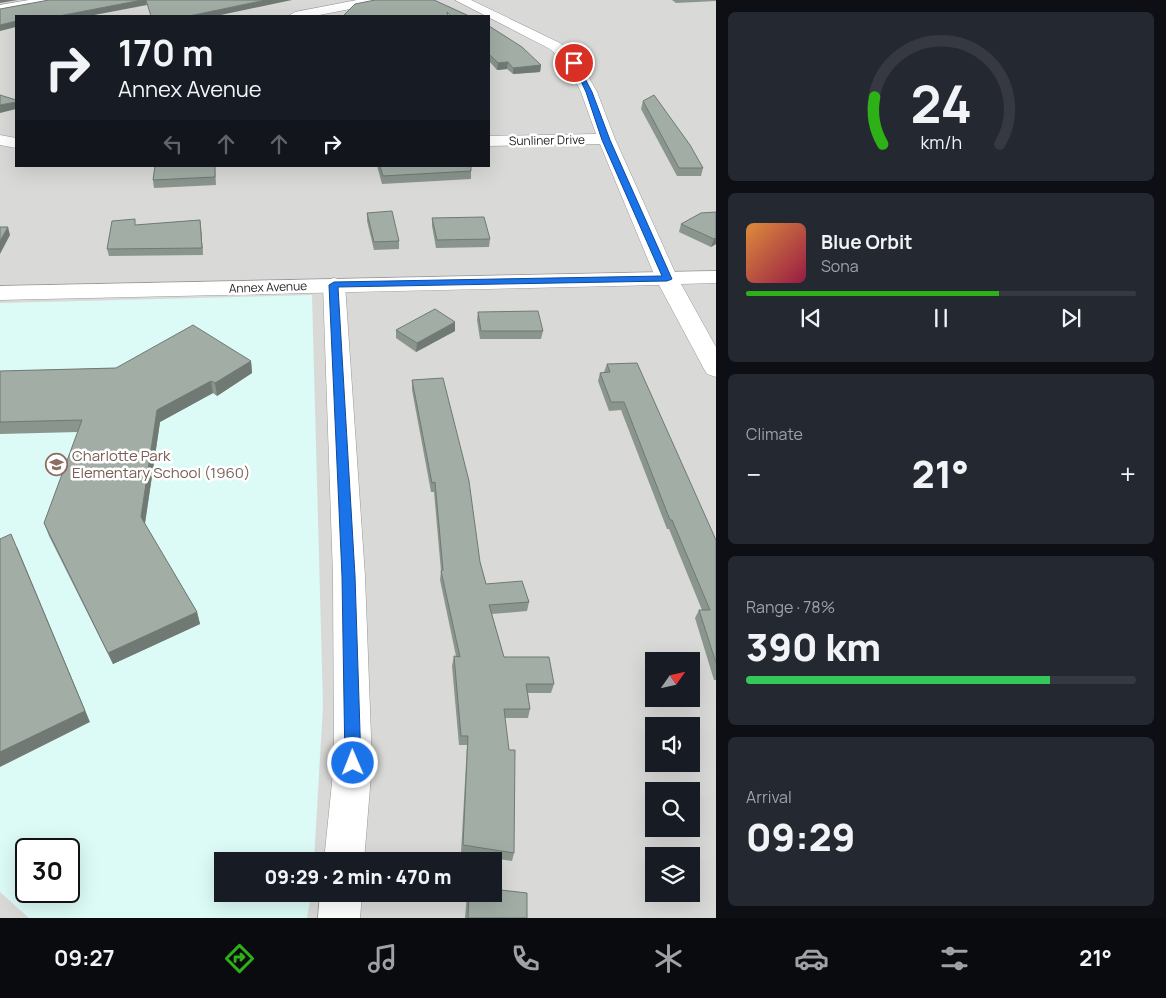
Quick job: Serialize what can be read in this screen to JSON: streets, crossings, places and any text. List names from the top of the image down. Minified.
{"streets":{"street":["Sunliner Drive","Annex Avenue"]},"places":{"school or university":["Charlotte Park Elementary School (1960)"]},"north":"top right","page":{"turn":["170 m","Annex Avenue"],"song":["Blue Orbit","Sona"],"tile":["Climate",["Range · 78%","390 km"],["Arrival","09:29"]],"heat":["−","21°","+"],"limit":"30","trip":"09:29 · 2 min · 470 m","tabs":["09:27","21°"],"gauge":["24","km/h"]}}
